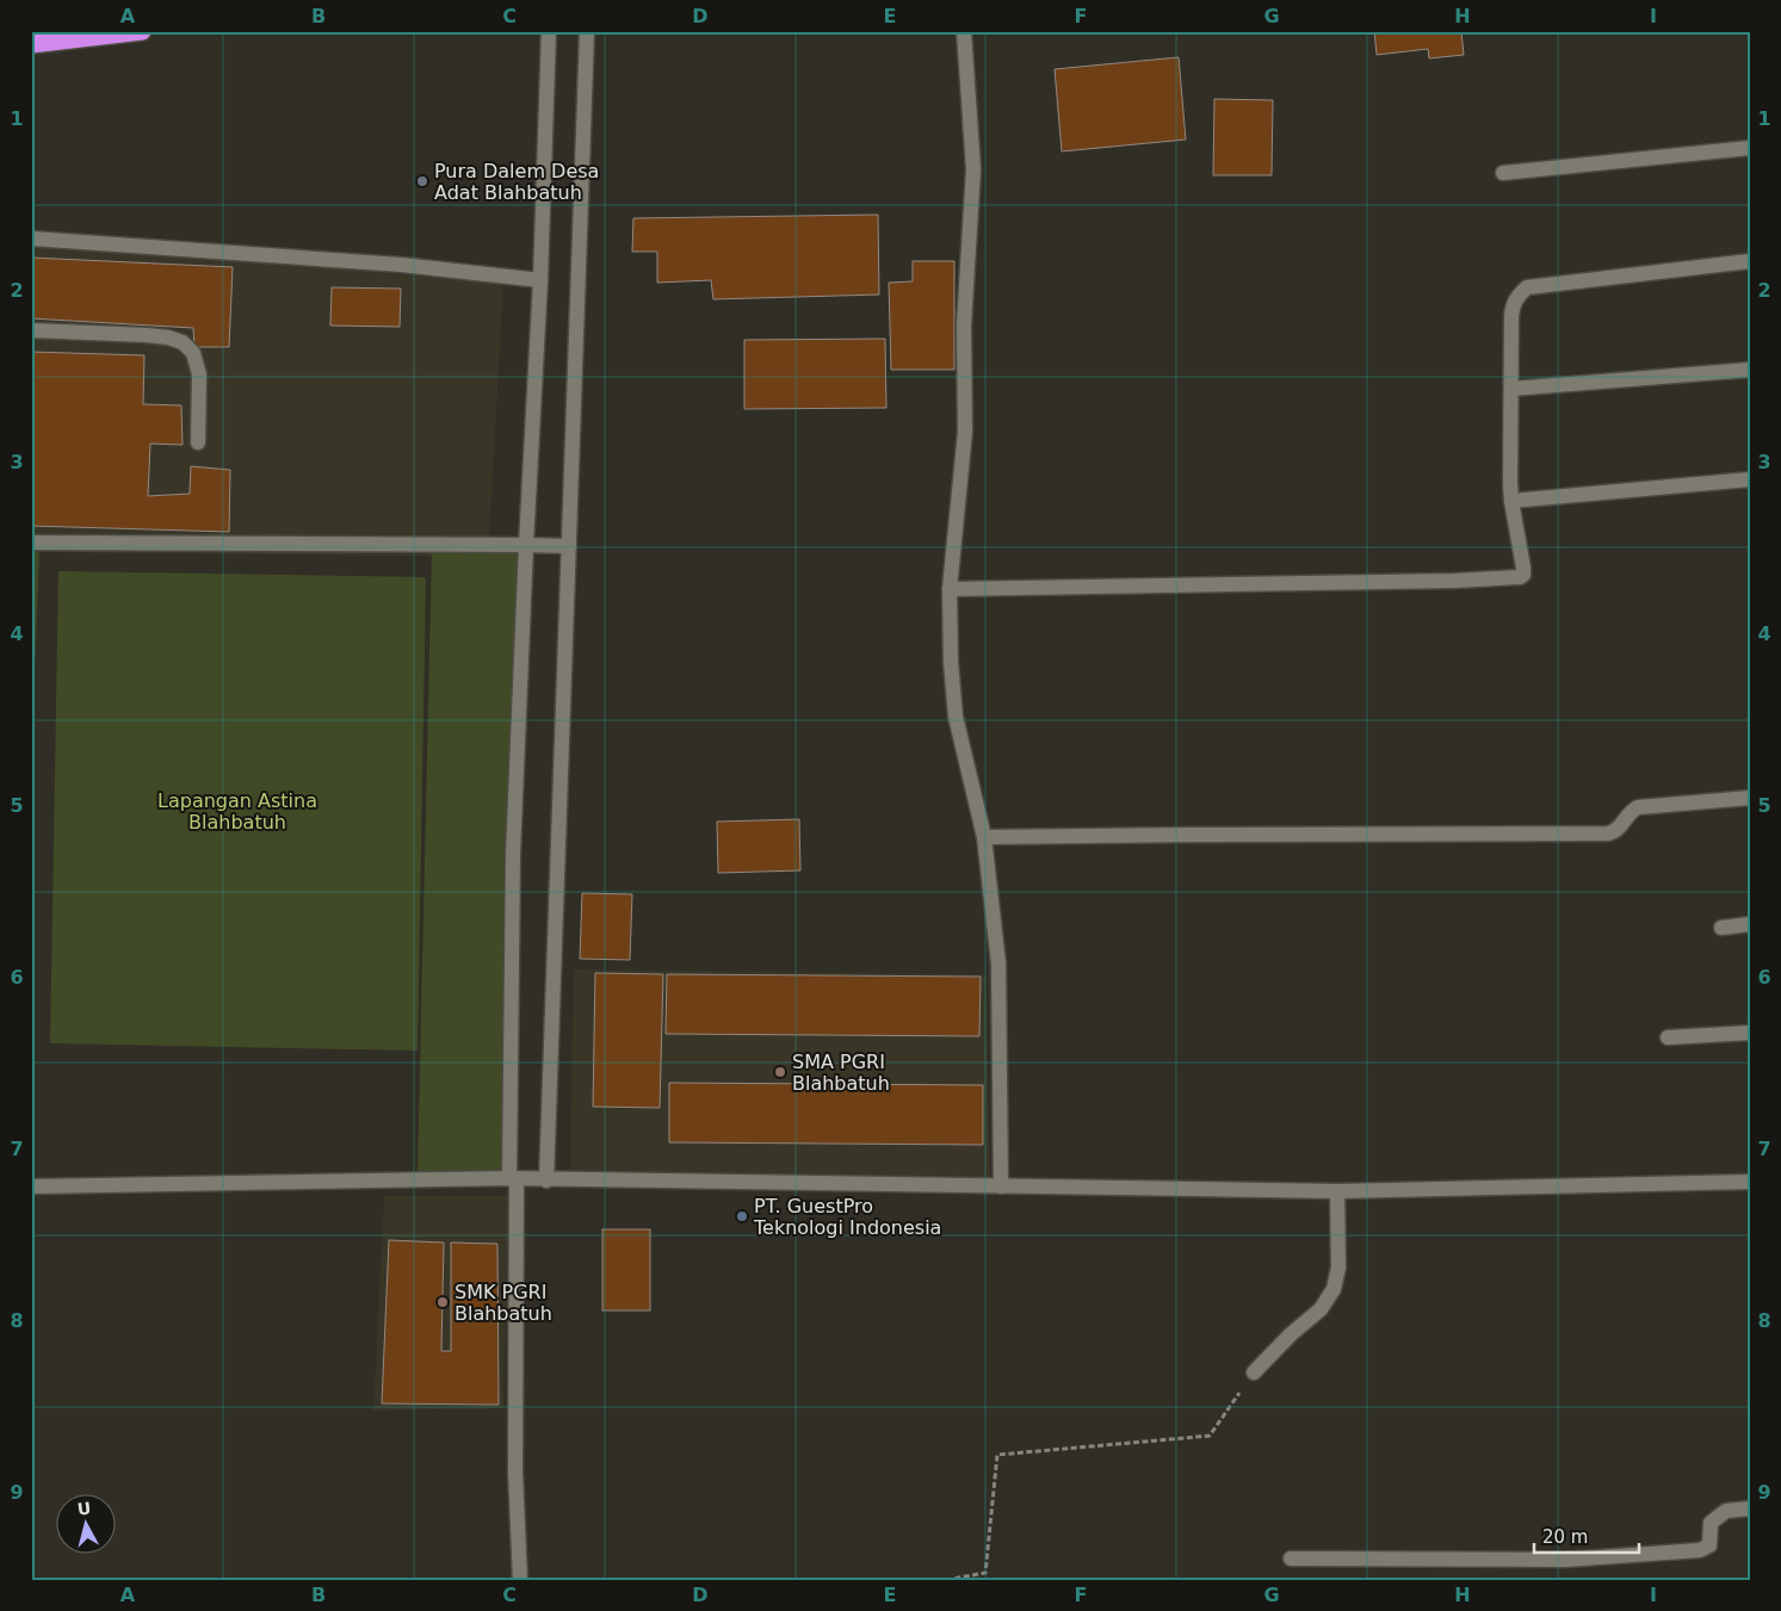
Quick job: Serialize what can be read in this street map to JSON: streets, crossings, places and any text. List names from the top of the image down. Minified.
{"parks":["Lapangan Astina Blahbatuh"],"places":["Pura Dalem Desa Adat Blahbatuh","SMA PGRI Blahbatuh","PT. GuestPro Teknologi Indonesia","SMK PGRI Blahbatuh"],"scale_bar":"20 m","north":"top","grid":{"columns":["A","B","C","D","E","F","G","H","I"],"rows":["1","2","3","4","5","6","7","8","9"]}}
